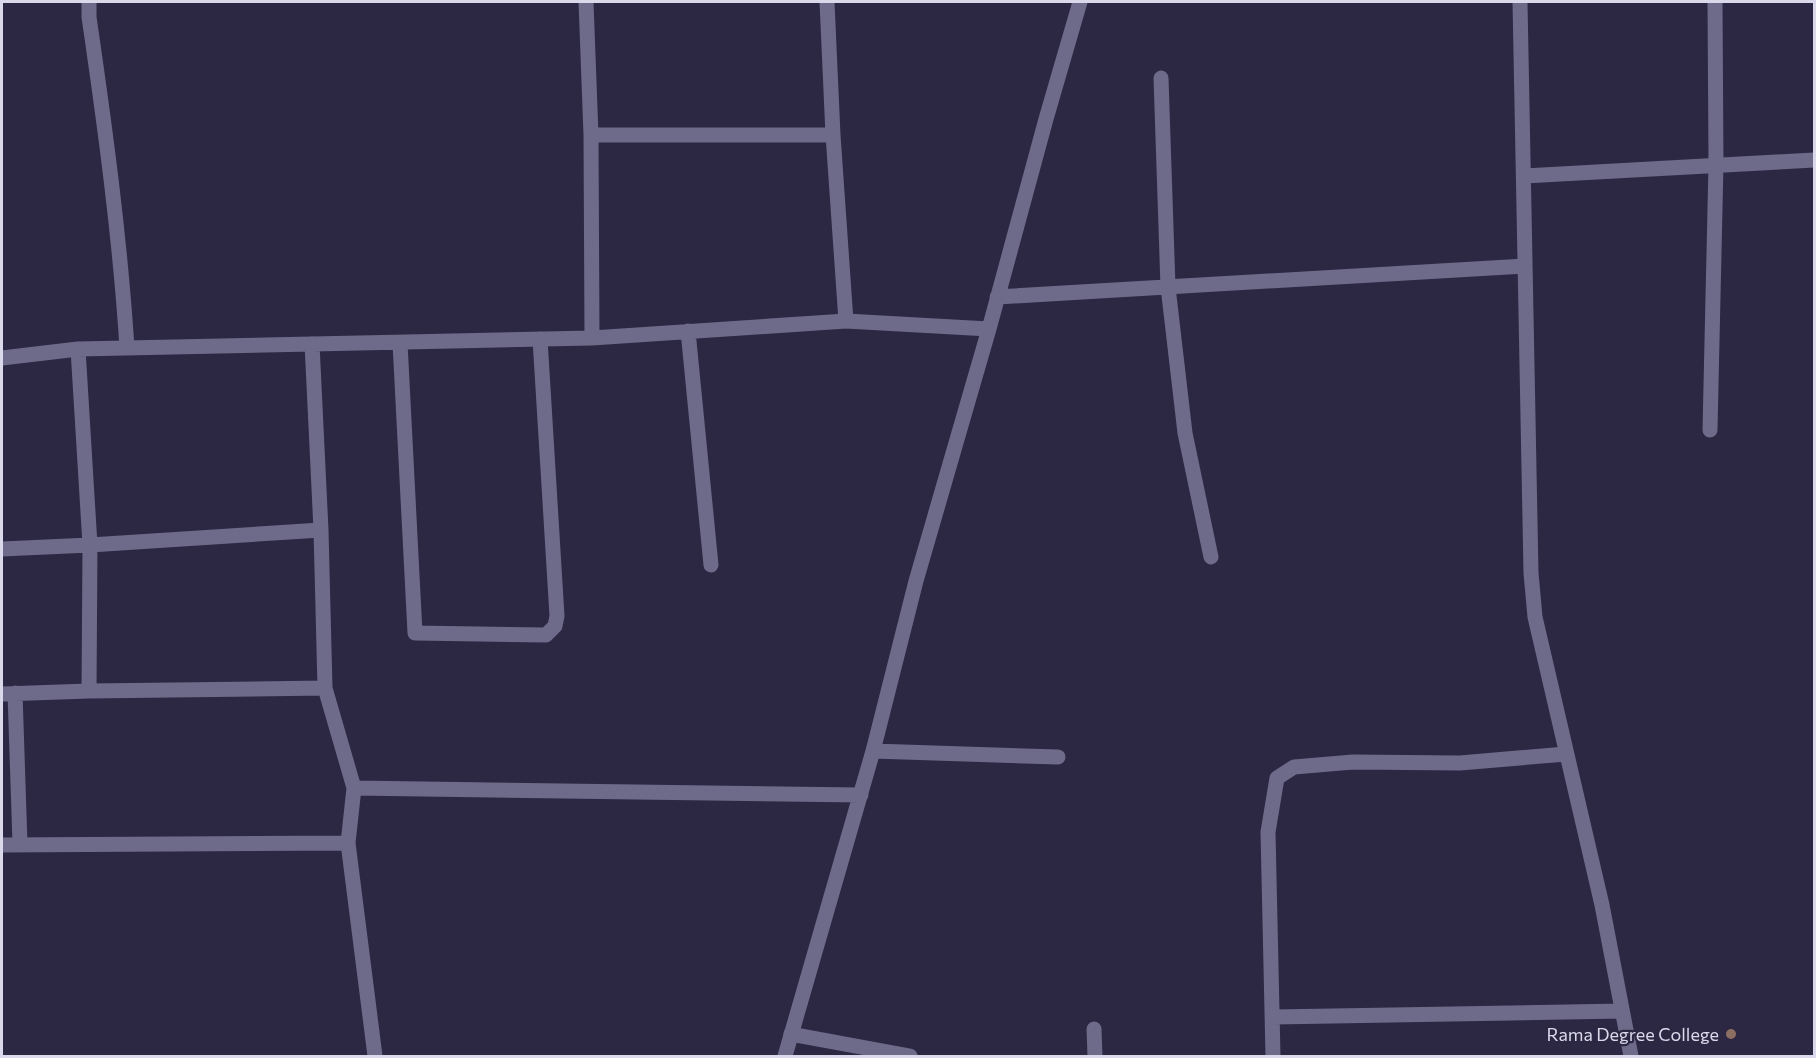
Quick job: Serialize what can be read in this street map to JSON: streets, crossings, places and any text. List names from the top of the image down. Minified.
{"places":["Rama Degree College"]}
